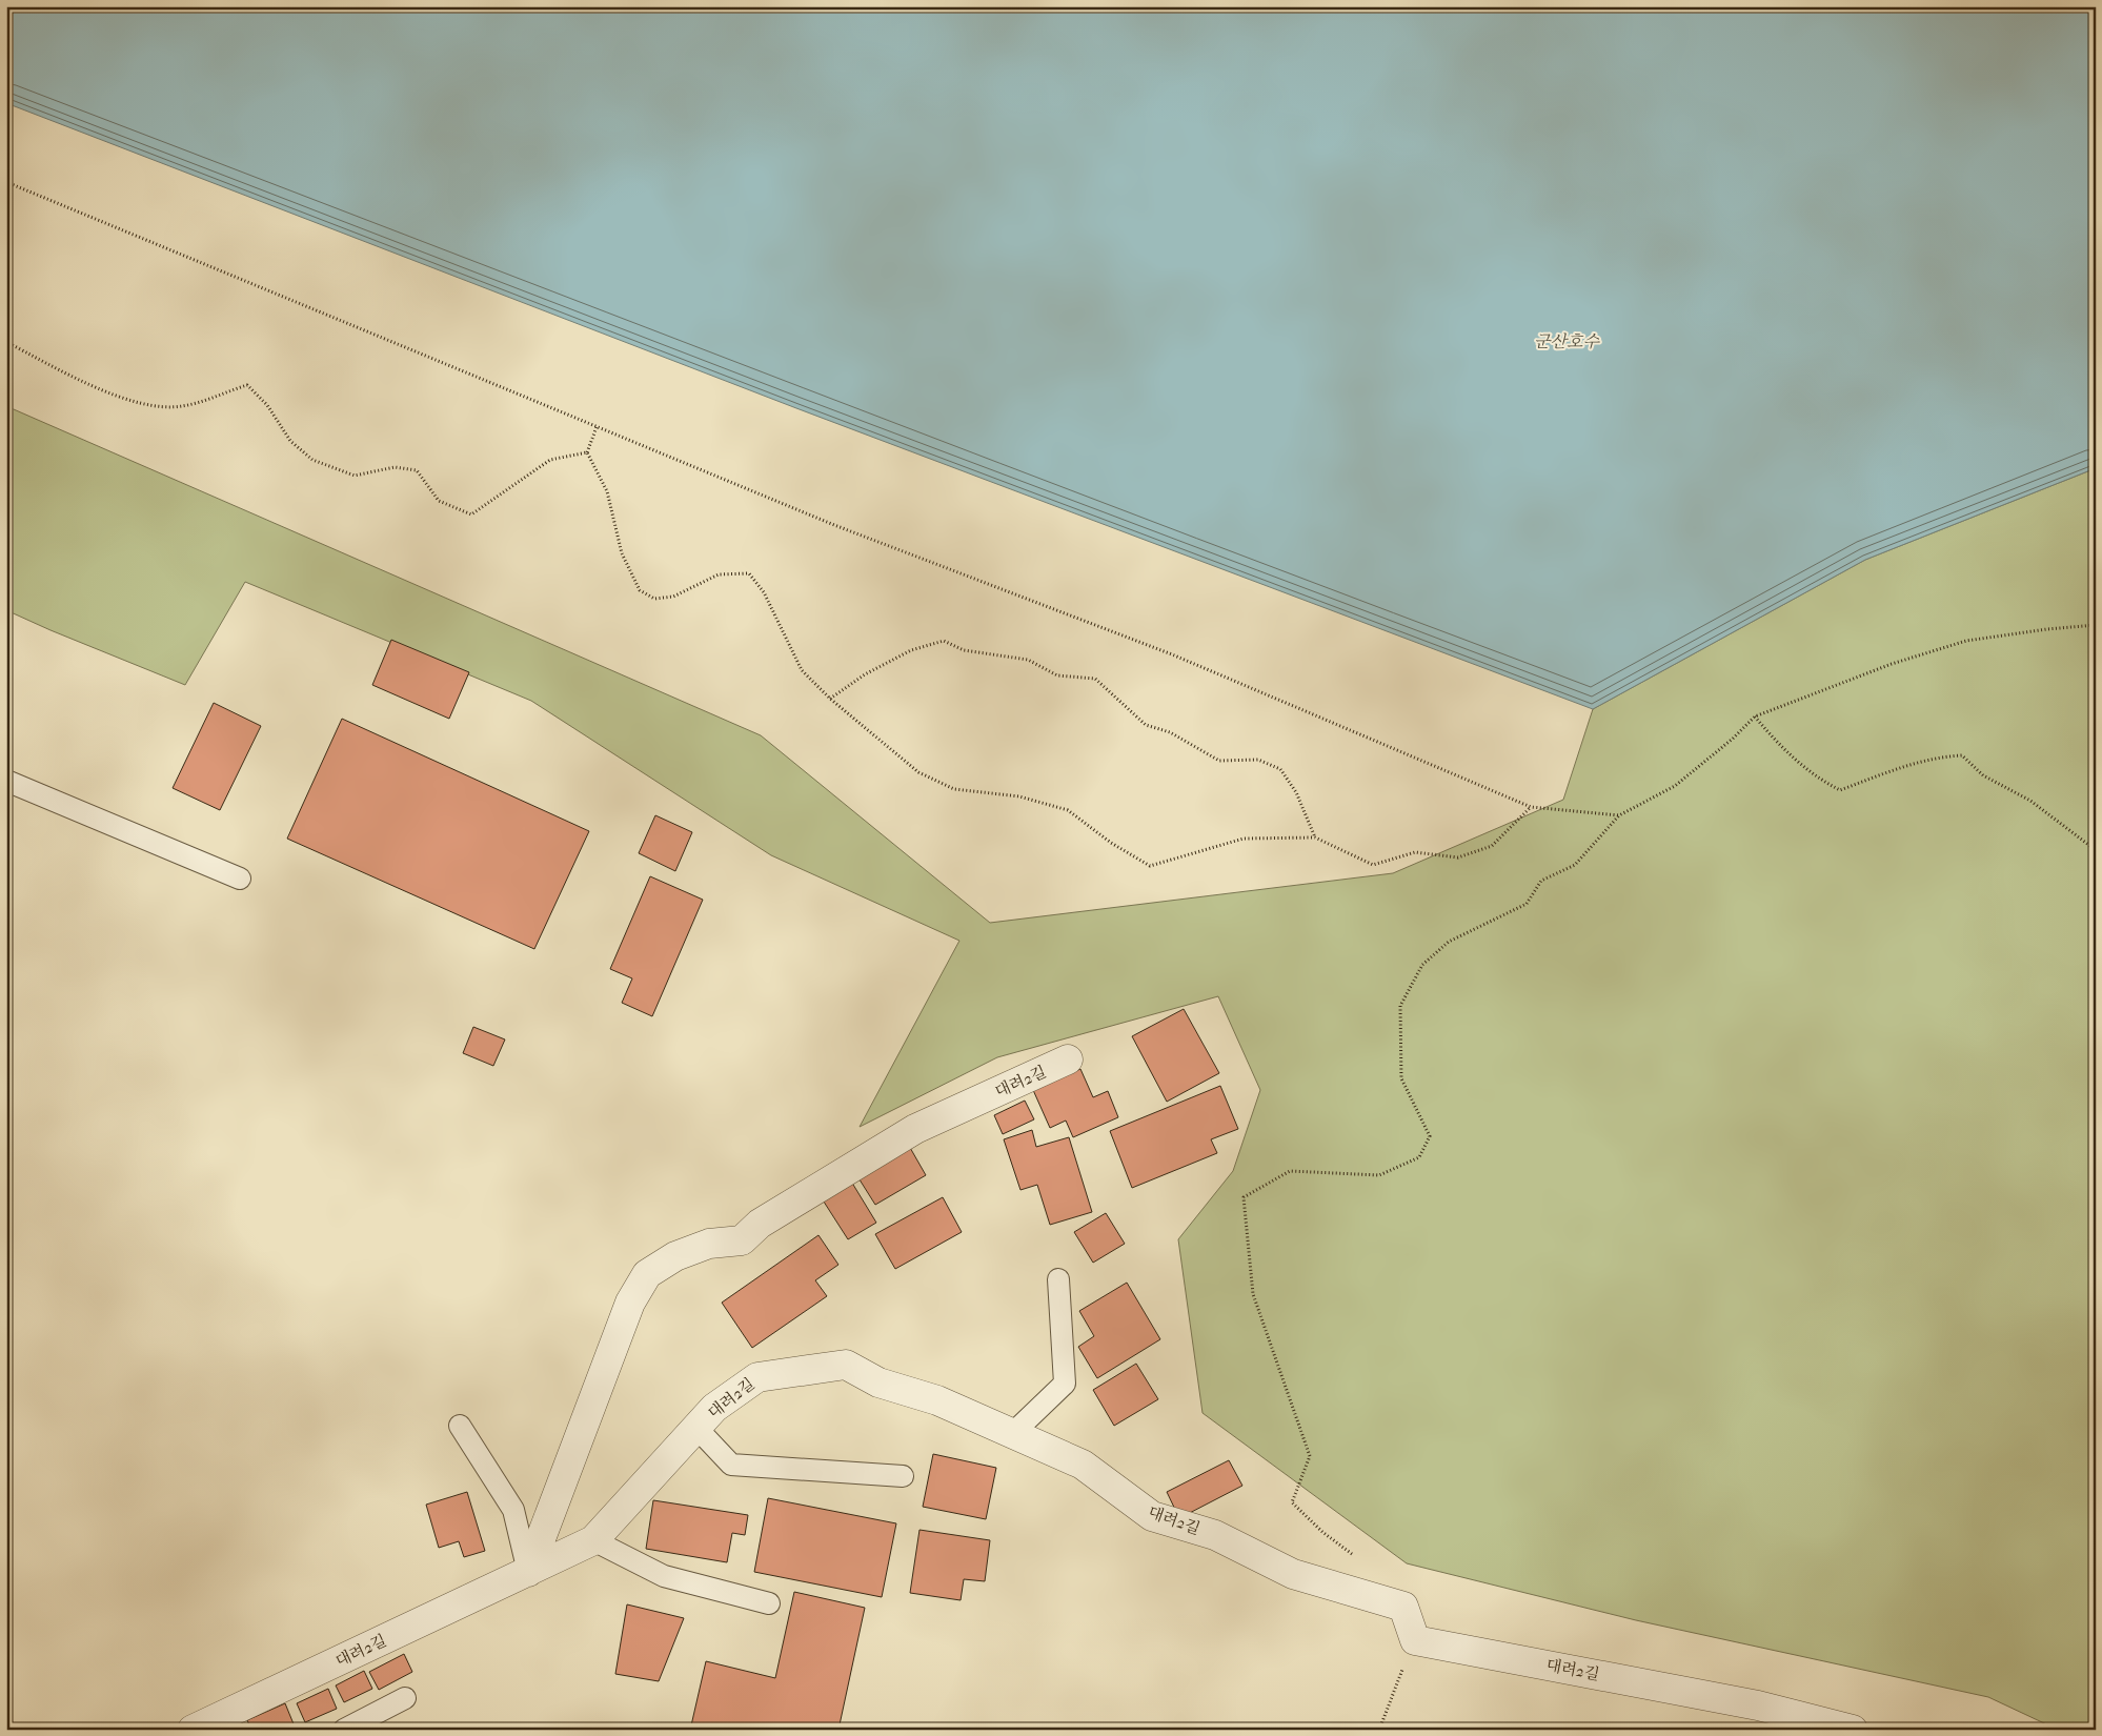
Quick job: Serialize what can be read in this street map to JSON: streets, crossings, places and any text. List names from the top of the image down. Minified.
{"streets":{"street":["대려2길"]},"water":["군산호수"]}
